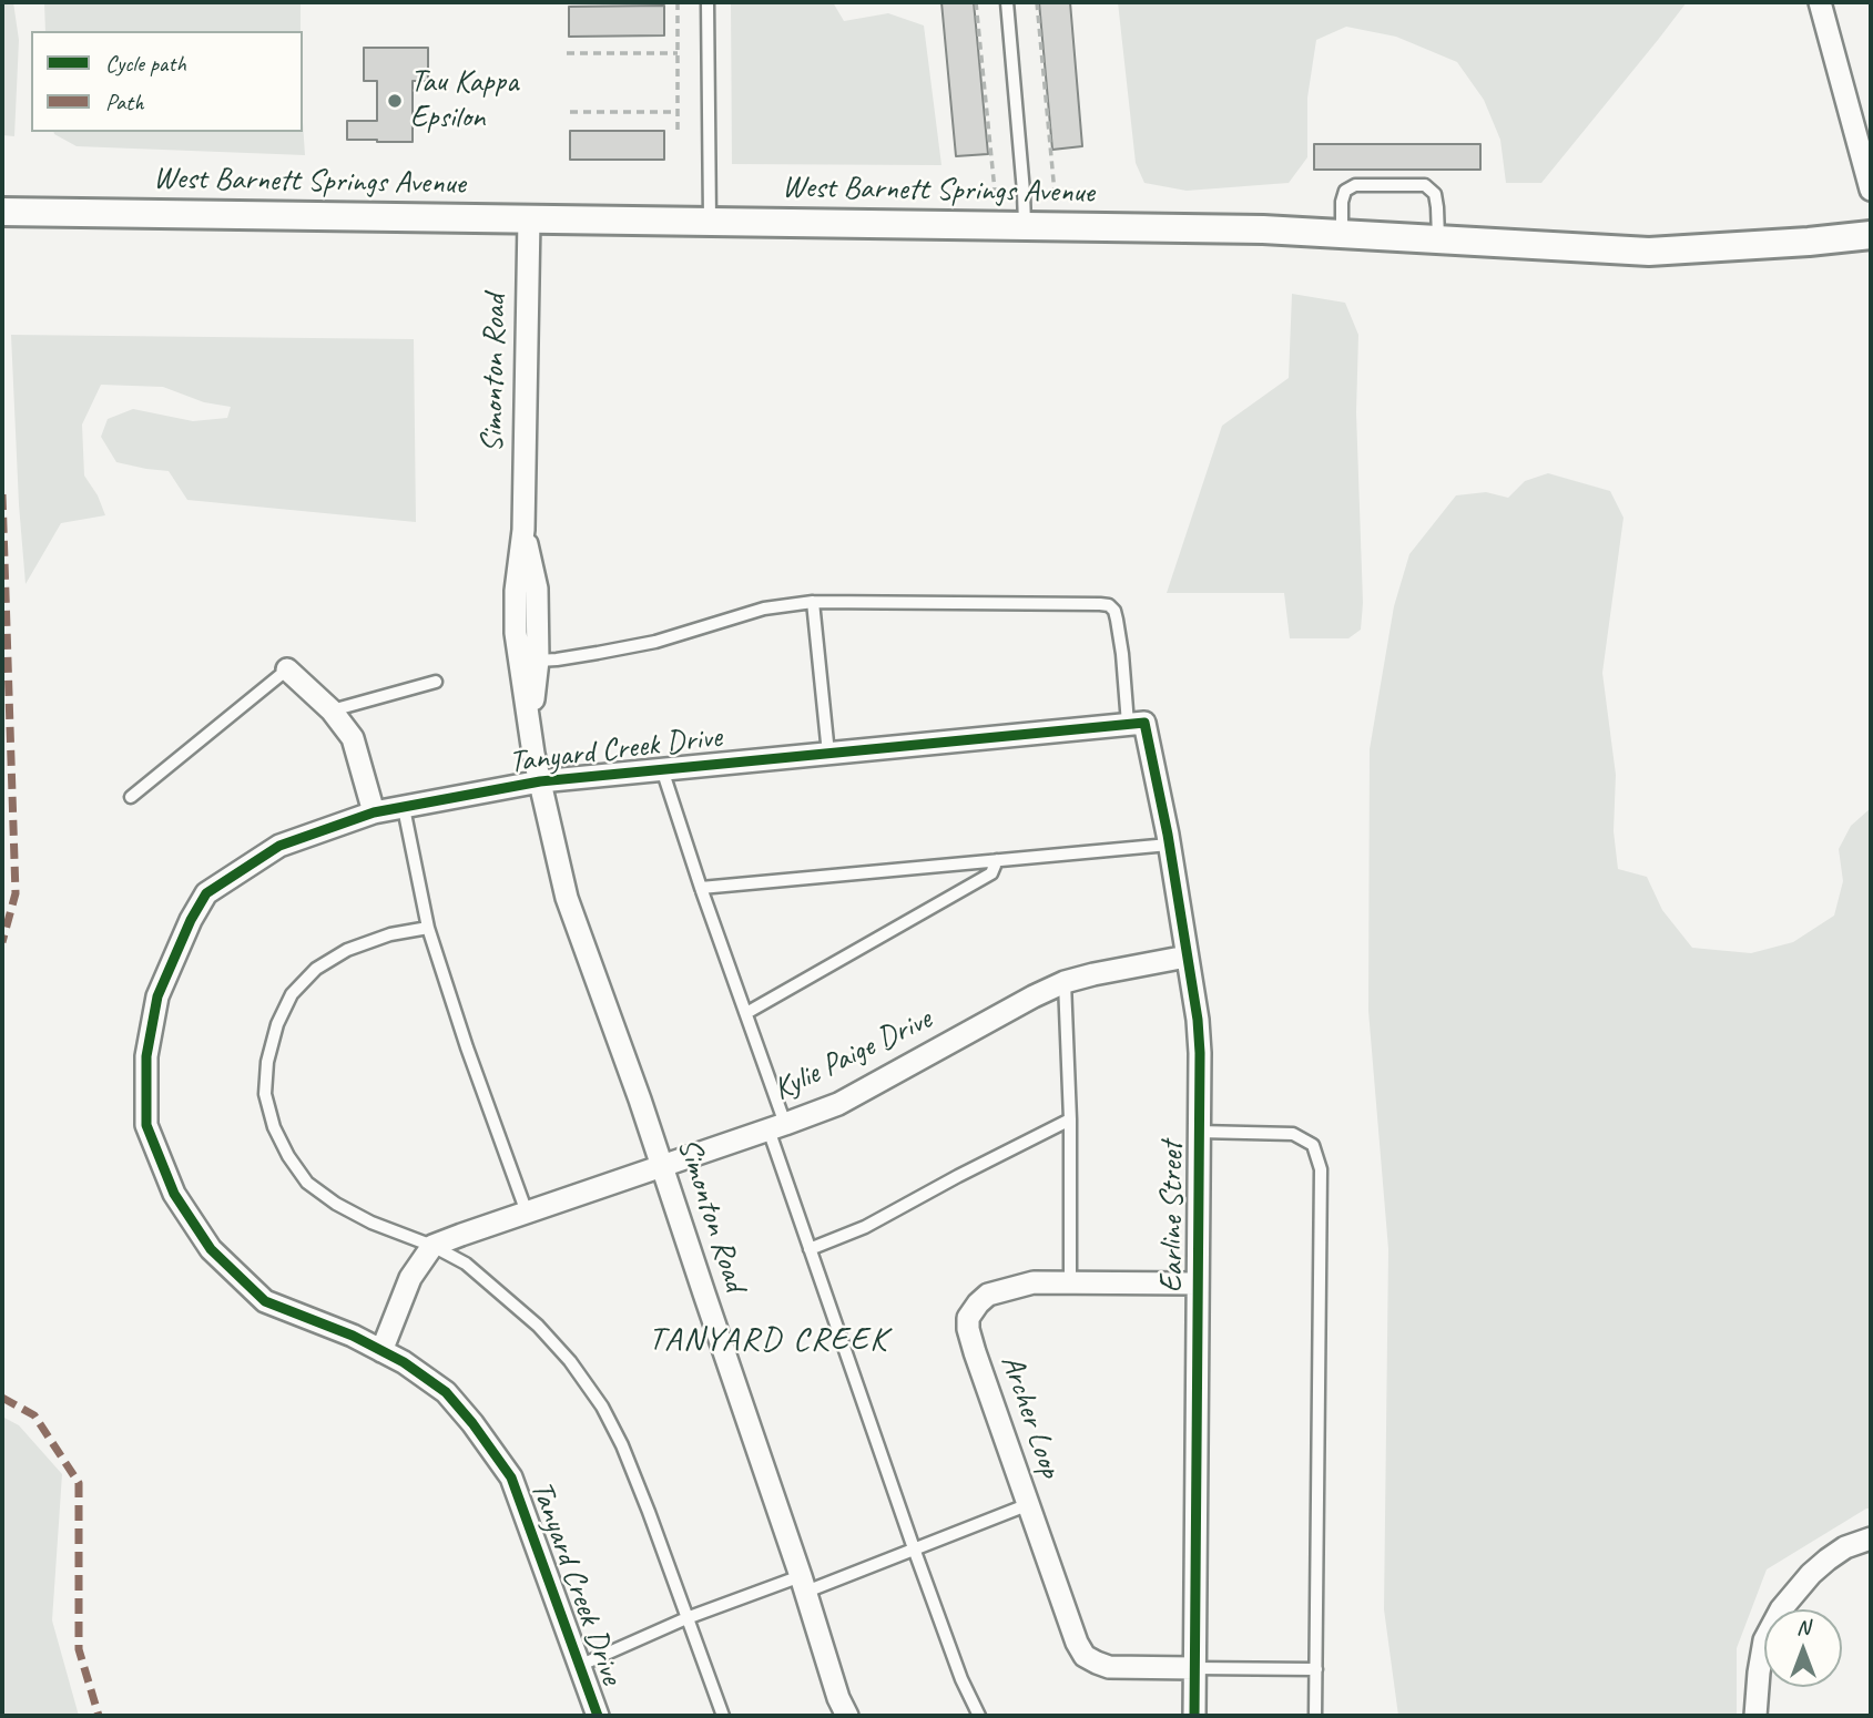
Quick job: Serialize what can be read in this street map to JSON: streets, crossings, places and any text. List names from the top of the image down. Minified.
{"streets":{"street":["West Barnett Springs Avenue","Simonton Road","Tanyard Creek Drive","Kylie Paige Drive","Earline Street","Archer Loop"]},"crossings":[["West Barnett Springs Avenue","Simonton Road"],["Simonton Road","Tanyard Creek Drive"],["Simonton Road","Kylie Paige Drive"],["Tanyard Creek Drive","Earline Street"],["Kylie Paige Drive","Earline Street"],["Earline Street","Archer Loop"]],"districts":["TANYARD CREEK"],"places":["Tau Kappa Epsilon"],"legend":["Cycle path","Path"],"north":"top"}
